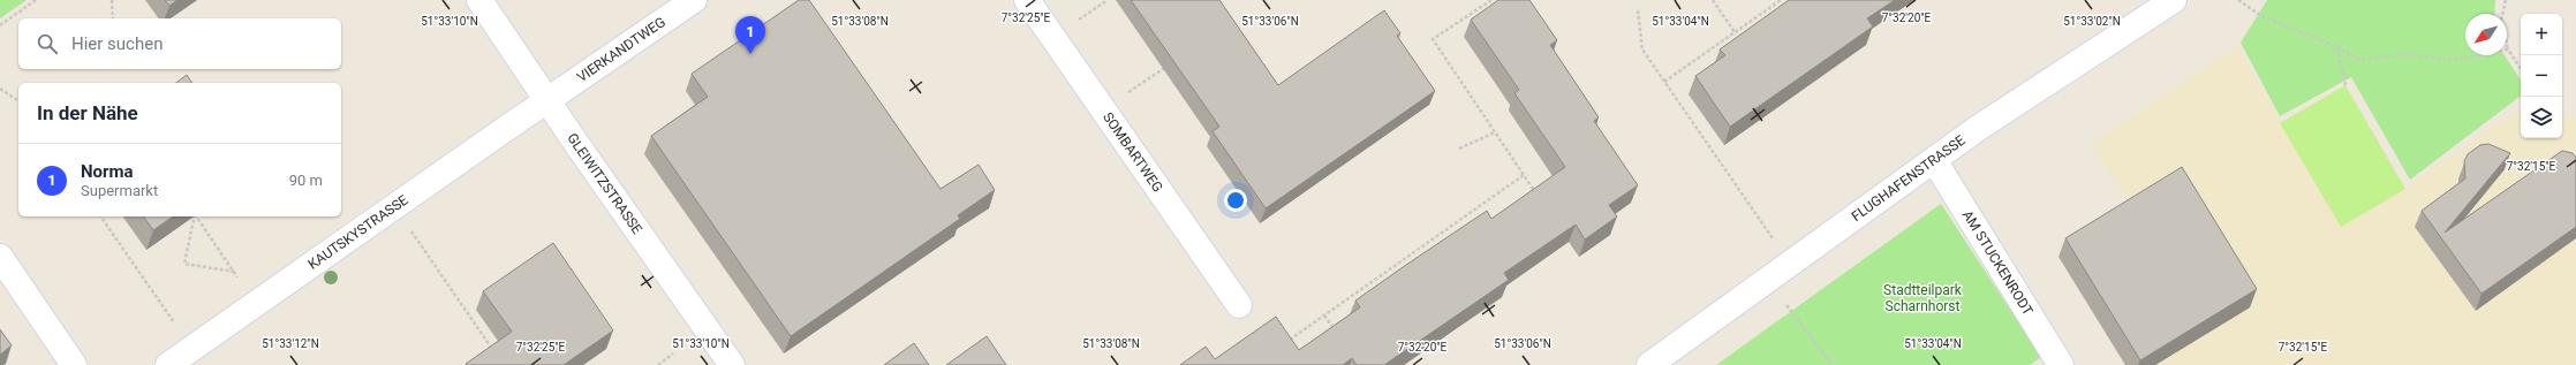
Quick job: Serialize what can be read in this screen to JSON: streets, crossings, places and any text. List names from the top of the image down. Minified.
{"streets":{"street":["VIERKANDTWEG","SOMBARTWEG","FLUGHAFENSTRASSE","GLEIWITZSTRASSE","KAUTSKYSTRASSE","AM STUCKENRODT"]},"crossings":[["VIERKANDTWEG","GLEIWITZSTRASSE"],["VIERKANDTWEG","KAUTSKYSTRASSE"],["FLUGHAFENSTRASSE","AM STUCKENRODT"],["GLEIWITZSTRASSE","KAUTSKYSTRASSE"]],"parks":["Stadtteilpark Scharnhorst"],"north":"bottom left","page":{"map_buttons":["+","−"],"pins":"1","search":"Hier suchen","heading":"In der Nähe","list":[{"mark":"1","name":"Norma","note":"Supermarkt","value":"90 m"}]},"coordinates":["7°32'25\"E","7°32'20\"E","51°33'10\"N","51°33'08\"N","51°33'06\"N","51°33'04\"N","51°33'02\"N","7°32'15\"E","51°33'12\"N"]}
